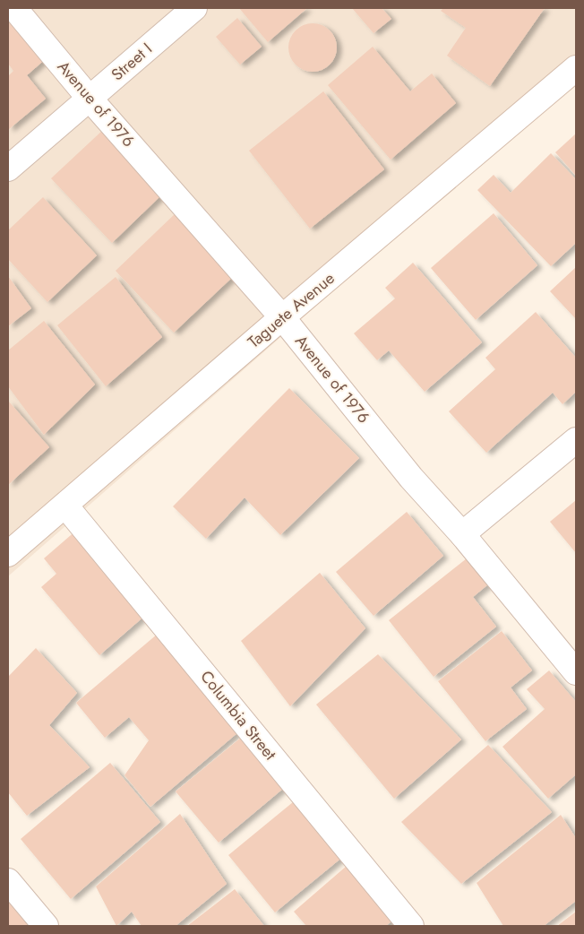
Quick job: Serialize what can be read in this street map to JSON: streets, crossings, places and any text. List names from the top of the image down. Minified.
{"streets":{"street":["Street I","Avenue of 1976","Taguete Avenue","Columbia Street"]},"crossings":[["Street I","Avenue of 1976"],["Avenue of 1976","Taguete Avenue"],["Taguete Avenue","Columbia Street"]]}
